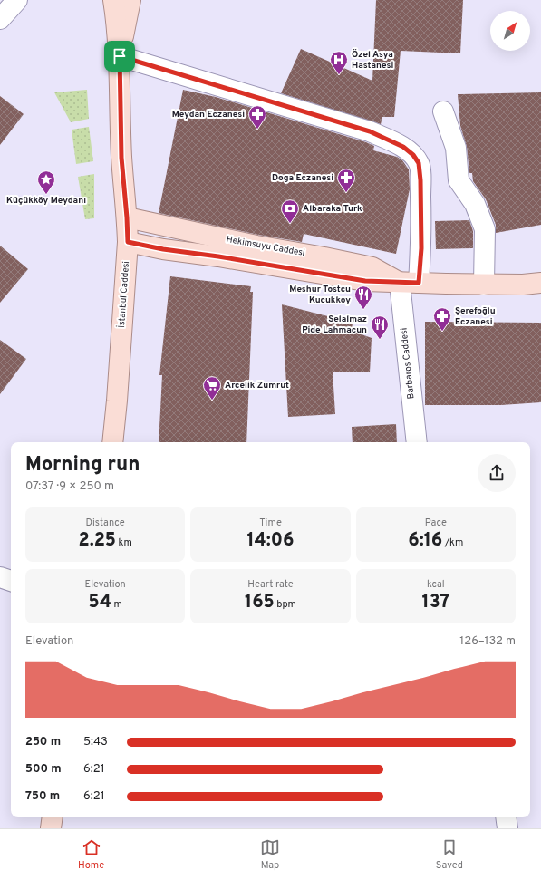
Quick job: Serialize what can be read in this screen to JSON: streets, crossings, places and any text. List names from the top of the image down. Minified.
{"streets":{"main road":["Hekimsuyu Caddesi","İstanbul Caddesi"],"street":["Barbaros Caddesi"]},"crossings":[["Hekimsuyu Caddesi","İstanbul Caddesi"],["Hekimsuyu Caddesi","Barbaros Caddesi"],["İstanbul Caddesi","Barbaros Caddesi"]],"places":{"hospital":["Özel Asya Hastanesi"],"pharmacy":["Meydan Eczanesi","Doga Eczanesi","Şerefoğlu Eczanesi"],"place":["Küçükköy Meydanı"],"bank":["Albaraka Turk"],"restaurant":["Meshur Tostcu Kucukkoy","Selalmaz Pide Lahmacun"],"supermarket":["Arcelik Zumrut"]},"north":"top right","page":{"heading":["Morning run","07:37 · 9 × 250 m"],"stats":[["Distance","2.25 km"],["Time","14:06"],["Pace","6:16 /km"],["Elevation","54 m"],["Heart rate","165 bpm"],["kcal","137"]],"chart":["Elevation","126–132 m"],"list":[{"name":"250 m","note":"5:43"},{"name":"500 m","note":"6:21"},{"name":"750 m","note":"6:21"}],"tabs":["Home","Map","Saved"]}}
